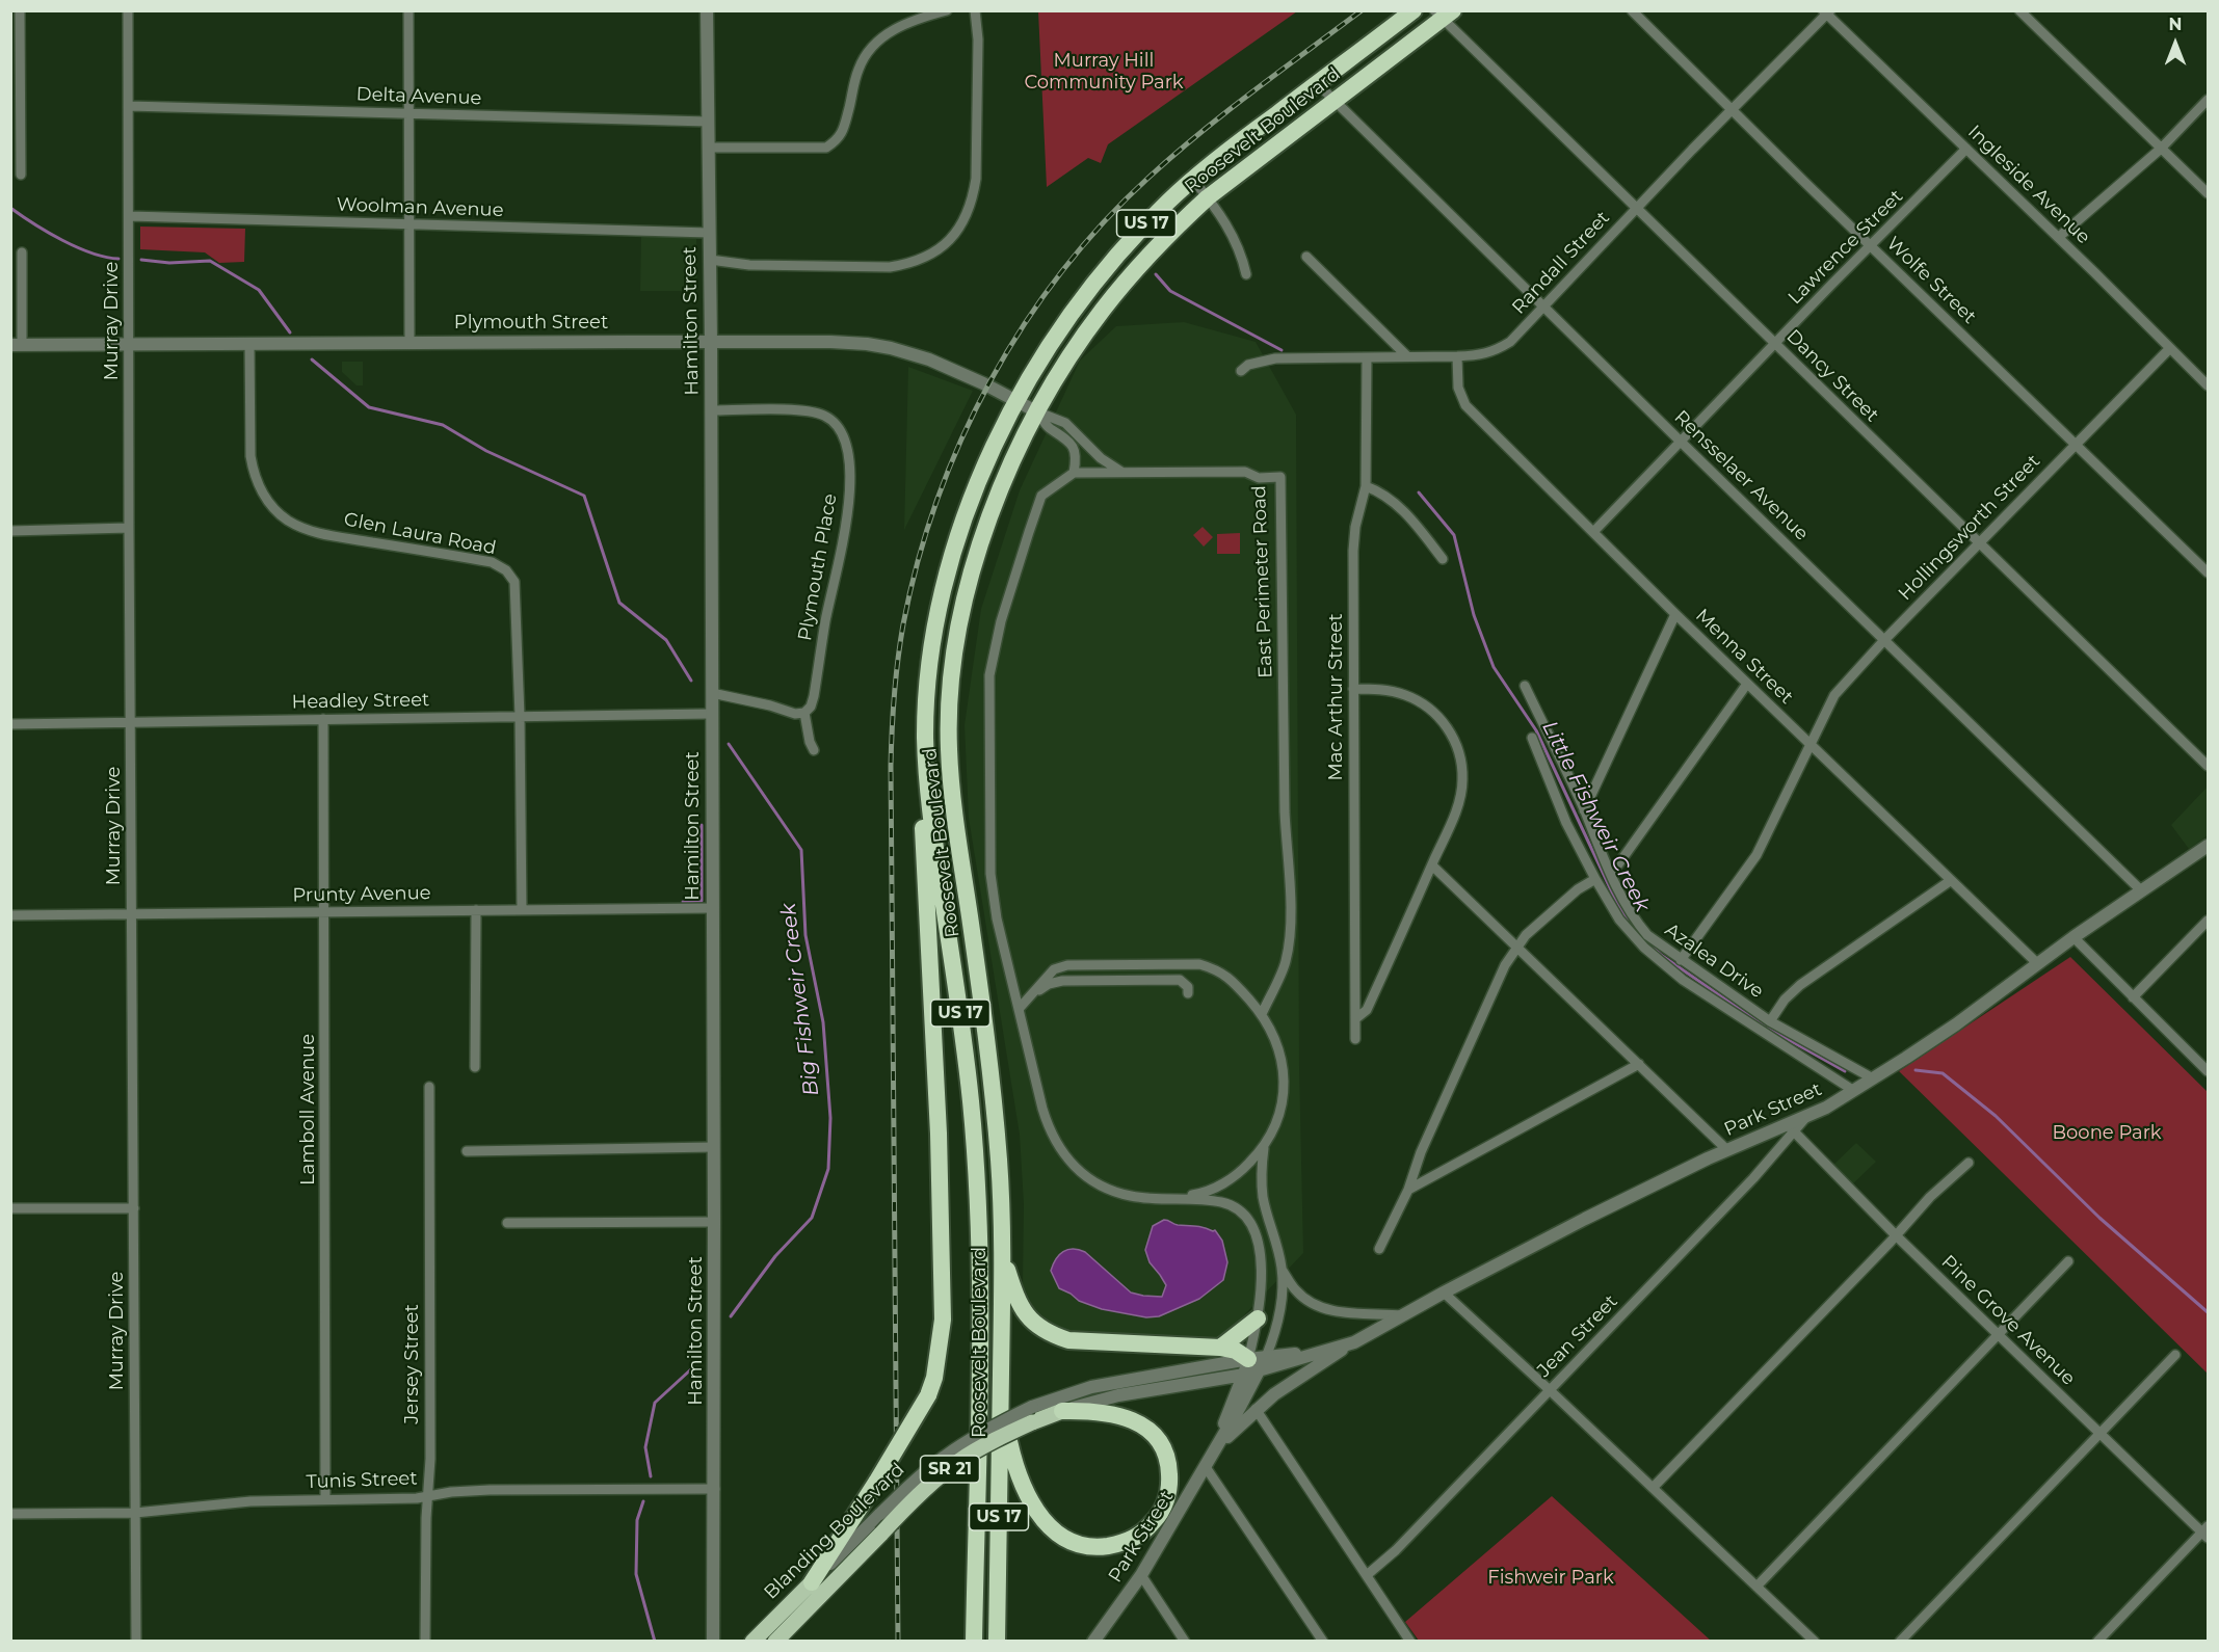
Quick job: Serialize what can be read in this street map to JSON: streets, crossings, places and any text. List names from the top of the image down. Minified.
{"streets":{"highway":["Roosevelt Boulevard","US 17"],"main road":["SR 21","Blanding Boulevard"],"street":["Delta Avenue","Ingleside Avenue","Woolman Avenue","Lawrence Street","Randall Street","Wolfe Street","Murray Drive","Hamilton Street","Plymouth Street","Dancy Street","Rensselaer Avenue","Hollingsworth Street","Glen Laura Road","Plymouth Place","East Perimeter Road","Menna Street","Mac Arthur Street","Headley Street","Prunty Avenue","Azalea Drive","Lamboll Avenue","Park Street","Pine Grove Avenue","Jean Street","Jersey Street","Tunis Street"]},"crossings":[["Delta Avenue","Murray Drive"],["Delta Avenue","Hamilton Street"],["Roosevelt Boulevard","Plymouth Street"],["Roosevelt Boulevard","Dancy Street"],["Roosevelt Boulevard","Rensselaer Avenue"],["Ingleside Avenue","Lawrence Street"],["Ingleside Avenue","Randall Street"],["Ingleside Avenue","Hollingsworth Street"],["Woolman Avenue","Murray Drive"],["Woolman Avenue","Hamilton Street"],["Lawrence Street","Wolfe Street"],["Lawrence Street","Dancy Street"],["Lawrence Street","Rensselaer Avenue"],["Lawrence Street","Menna Street"],["Randall Street","Wolfe Street"],["Randall Street","Dancy Street"],["Randall Street","Rensselaer Avenue"],["Randall Street","Menna Street"],["Randall Street","Mac Arthur Street"],["Wolfe Street","Hollingsworth Street"],["Murray Drive","Plymouth Street"],["Murray Drive","Headley Street"],["Murray Drive","Prunty Avenue"],["Murray Drive","Tunis Street"],["Hamilton Street","Plymouth Street"],["Hamilton Street","Plymouth Place"],["Hamilton Street","Headley Street"],["Hamilton Street","Prunty Avenue"],["Hamilton Street","Tunis Street"],["Plymouth Street","Glen Laura Road"],["Dancy Street","Hollingsworth Street"],["Rensselaer Avenue","Hollingsworth Street"],["Rensselaer Avenue","Park Street"],["Hollingsworth Street","Menna Street"],["Hollingsworth Street","Azalea Drive"],["Glen Laura Road","Headley Street"],["Glen Laura Road","Prunty Avenue"],["Menna Street","Park Street"],["Headley Street","Lamboll Avenue"],["Prunty Avenue","Lamboll Avenue"],["Azalea Drive","Park Street"],["Lamboll Avenue","Tunis Street"],["Park Street","Pine Grove Avenue"],["Park Street","Jean Street"],["Park Street","Blanding Boulevard"],["Pine Grove Avenue","Jean Street"],["Jersey Street","Tunis Street"]],"water":["Little Fishweir Creek","Big Fishweir Creek"],"parks":["Murray Hill Community Park","Boone Park","Fishweir Park"],"north":"top"}
